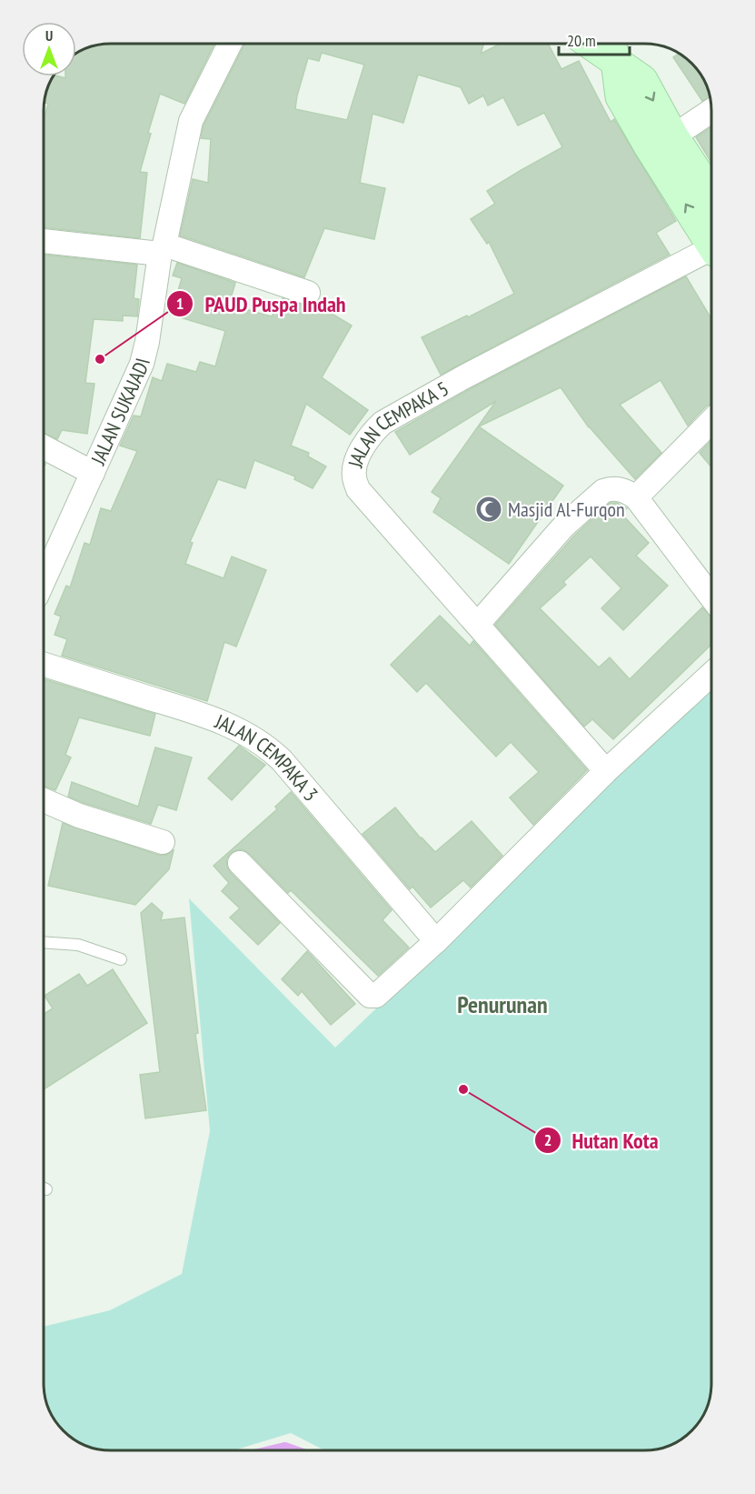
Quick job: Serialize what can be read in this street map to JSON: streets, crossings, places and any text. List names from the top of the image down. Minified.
{"streets":{"street":["JALAN SUKAJADI","JALAN CEMPAKA 5","JALAN CEMPAKA 3"]},"districts":["Penurunan"],"places":{"other":["PAUD Puspa Indah","Hutan Kota"],"mosque":["Masjid Al-Furqon"]},"scale_bar":"20 m","north":"top"}
